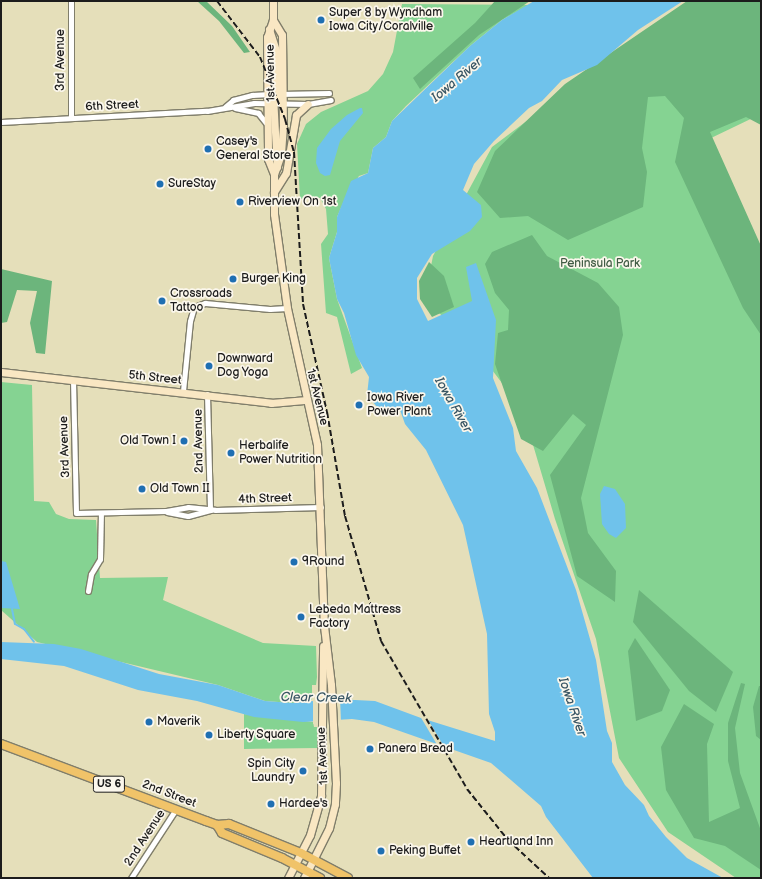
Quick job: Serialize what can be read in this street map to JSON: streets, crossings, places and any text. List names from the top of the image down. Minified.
{"streets":{"main road":["1st Avenue","5th Street","US 6","2nd Street"],"street":["3rd Avenue","6th Street","2nd Avenue","4th Street"]},"crossings":[["3rd Avenue","6th Street"],["3rd Avenue","5th Street"],["1st Avenue","6th Street"],["1st Avenue","5th Street"],["1st Avenue","4th Street"],["1st Avenue","2nd Street"],["5th Street","2nd Avenue"],["2nd Avenue","4th Street"],["2nd Avenue","2nd Street"]],"water":["Iowa River","Clear Creek"],"parks":["Peninsula Park"],"places":["Super 8 by Wyndham Iowa City/Coralville","Casey's General Store","SureStay","Riverview On 1st","Burger King","Crossroads Tattoo","Downward Dog Yoga","Iowa River Power Plant","Old Town I","Herbalife Power Nutrition","Old Town II","9Round","Lebeda Mattress Factory","Maverik","Liberty Square","Panera Bread","Spin City Laundry","Hardee's","Heartland Inn","Peking Buffet"]}
